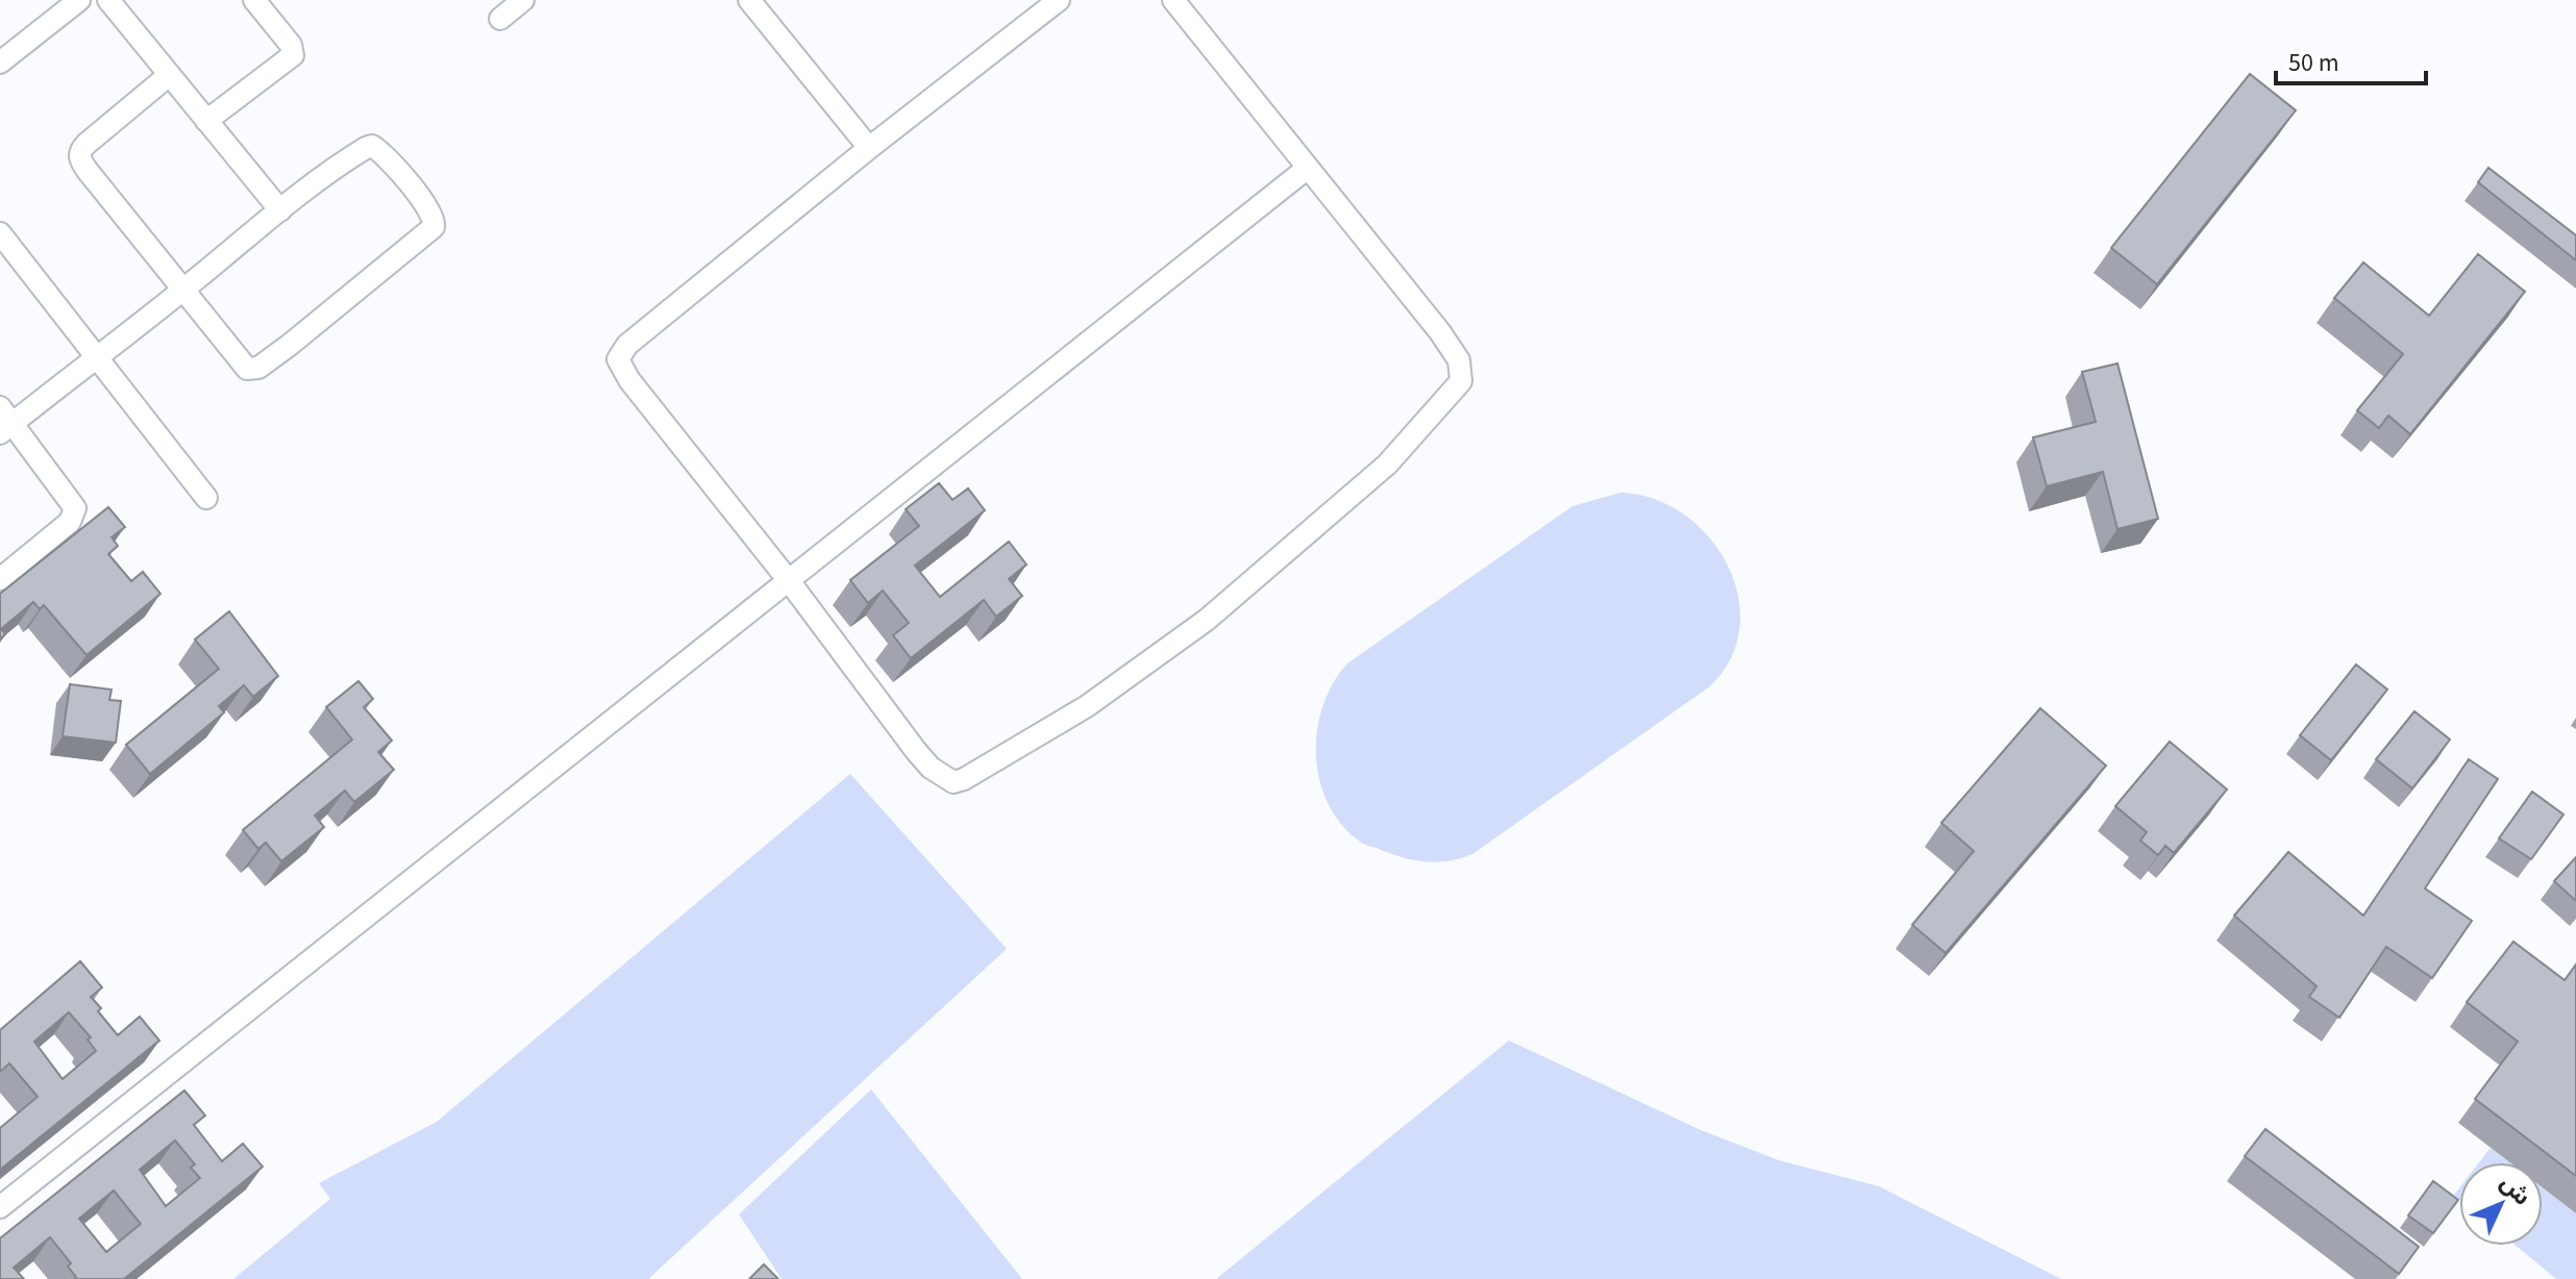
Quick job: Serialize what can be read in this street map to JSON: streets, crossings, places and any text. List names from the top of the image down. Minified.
{"scale_bar":"50 m","north":"top right"}
